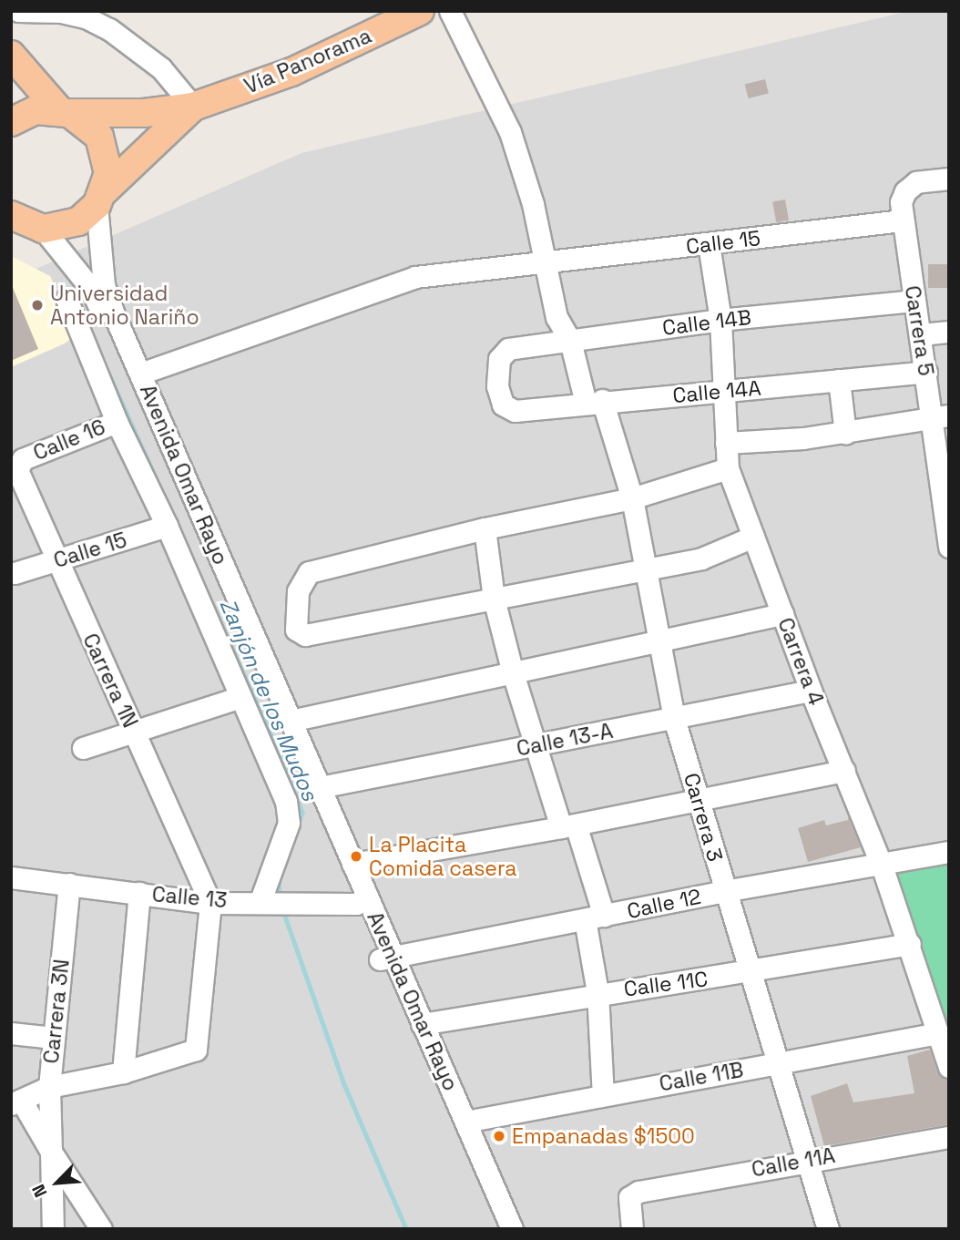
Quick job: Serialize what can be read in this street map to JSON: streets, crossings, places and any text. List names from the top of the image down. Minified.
{"streets":{"main road":["Vía Panorama"],"street":["Calle 15","Calle 14B","Carrera 5","Calle 14A","Calle 16","Avenida Omar Rayo","Carrera 4","Carrera 1N","Calle 13-A","Carrera 3","Calle 13","Calle 12","Calle 11C","Carrera 3N","Calle 11B","Calle 11A"]},"crossings":[["Vía Panorama","Avenida Omar Rayo"],["Calle 15","Carrera 5"],["Calle 15","Avenida Omar Rayo"],["Calle 15","Carrera 4"],["Calle 15","Carrera 1N"],["Calle 15","Carrera 3"],["Calle 14B","Carrera 5"],["Calle 14B","Calle 14A"],["Calle 14B","Carrera 4"],["Calle 14B","Carrera 3"],["Carrera 5","Calle 14A"],["Calle 14A","Carrera 4"],["Calle 14A","Carrera 3"],["Calle 16","Carrera 1N"],["Avenida Omar Rayo","Calle 13-A"],["Avenida Omar Rayo","Calle 13"],["Avenida Omar Rayo","Calle 12"],["Avenida Omar Rayo","Calle 11C"],["Avenida Omar Rayo","Calle 11B"],["Carrera 4","Calle 13-A"],["Carrera 4","Calle 12"],["Carrera 4","Calle 11C"],["Carrera 4","Calle 11B"],["Carrera 1N","Calle 13"],["Calle 13-A","Carrera 3"],["Carrera 3","Calle 12"],["Carrera 3","Calle 11C"],["Carrera 3","Calle 11B"],["Carrera 3","Calle 11A"],["Calle 13","Carrera 3N"]],"water":["Zanjón de los Mudos"],"places":["Universidad Antonio Nariño","La Placita Comida casera","Empanadas $1500"],"north":"bottom left"}
